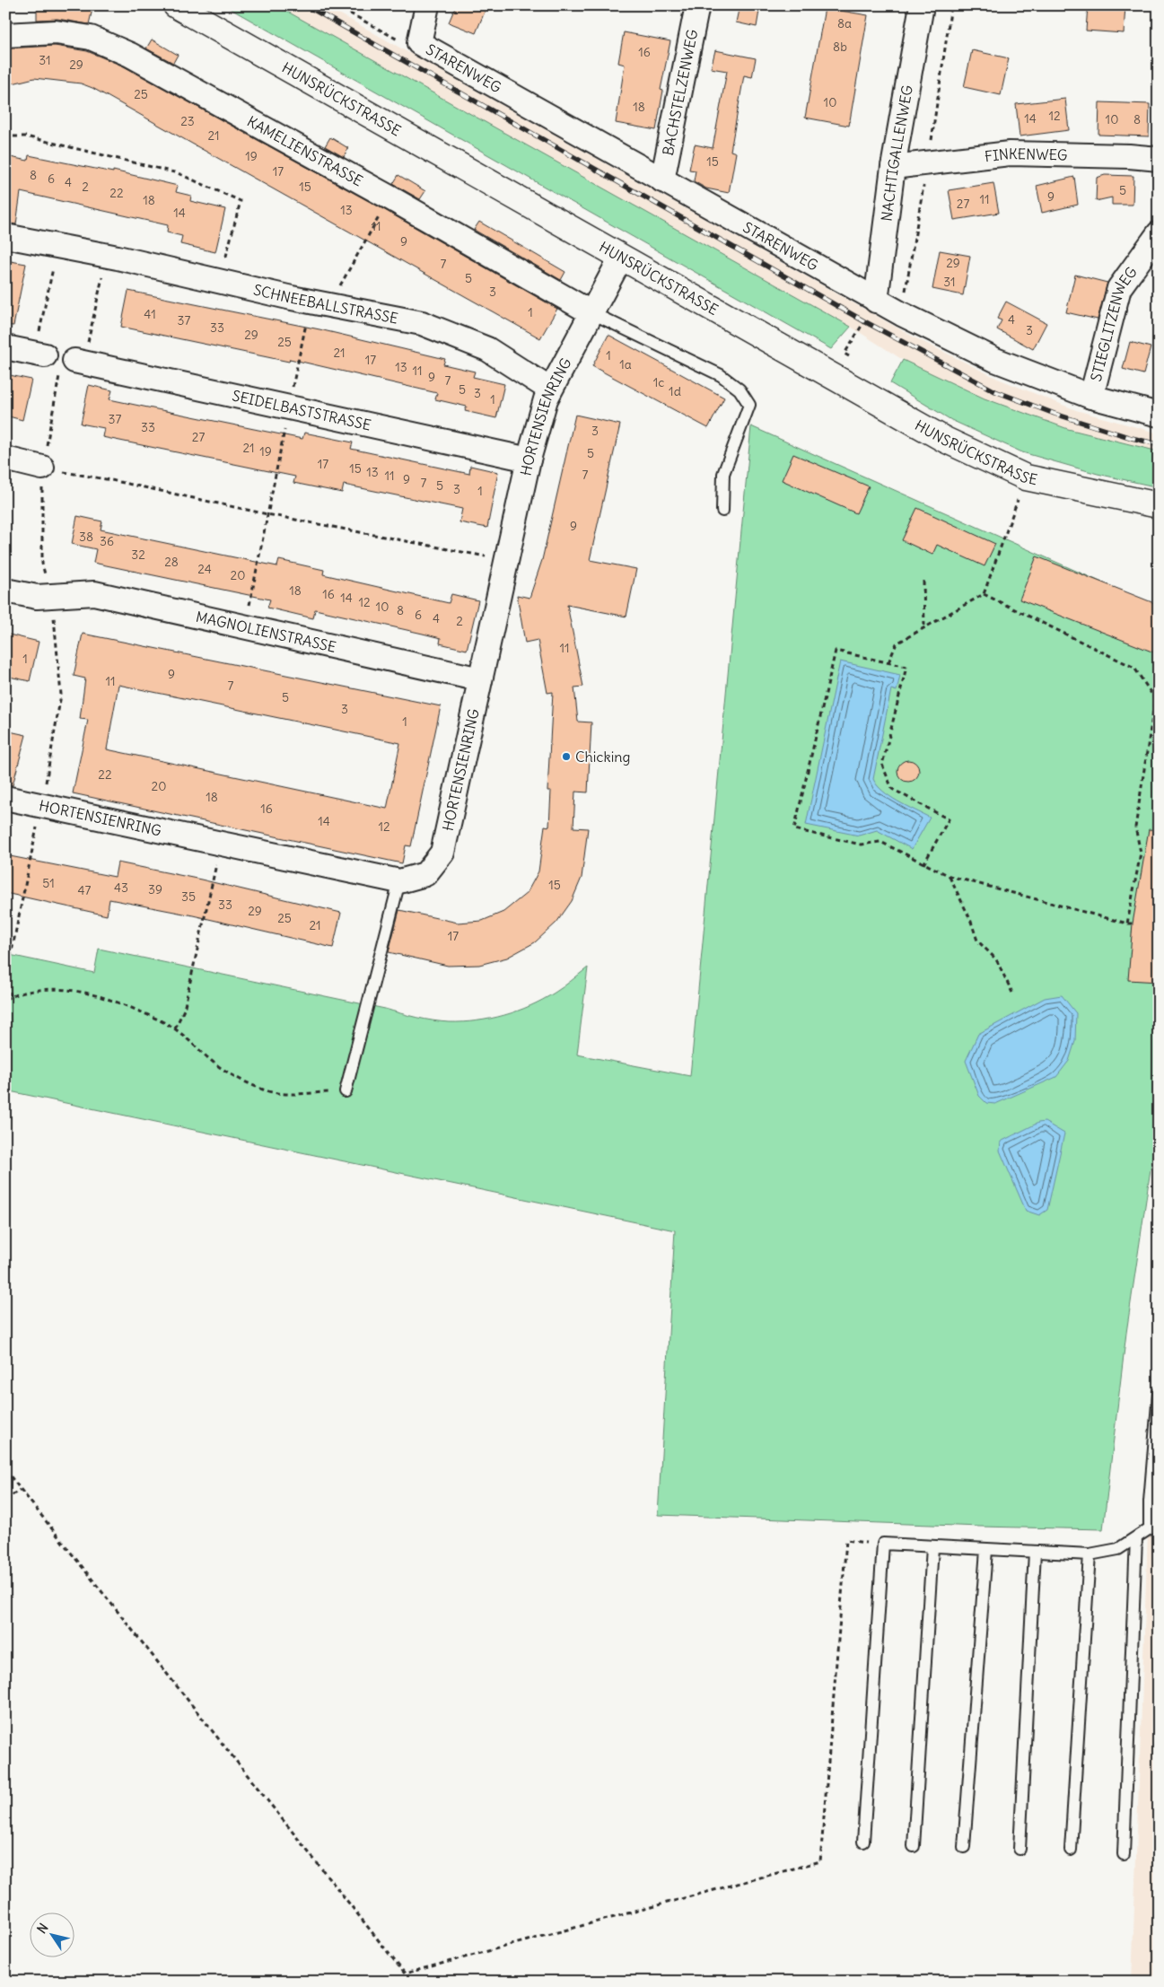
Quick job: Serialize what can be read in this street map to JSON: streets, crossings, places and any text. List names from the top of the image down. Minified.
{"streets":{"main road":["HUNSRÜCKSTRASSE"],"street":["STARENWEG","BACHSTELZENWEG","KAMELIENSTRASSE","NACHTIGALLENWEG","FINKENWEG","SCHNEEBALLSTRASSE","STIEGLITZENWEG","SEIDELBASTSTRASSE","HORTENSIENRING","MAGNOLIENSTRASSE"]},"crossings":[["STARENWEG","BACHSTELZENWEG"],["STARENWEG","NACHTIGALLENWEG"],["STARENWEG","STIEGLITZENWEG"],["HUNSRÜCKSTRASSE","HORTENSIENRING"],["KAMELIENSTRASSE","HORTENSIENRING"],["NACHTIGALLENWEG","FINKENWEG"],["SCHNEEBALLSTRASSE","HORTENSIENRING"],["SEIDELBASTSTRASSE","HORTENSIENRING"],["HORTENSIENRING","MAGNOLIENSTRASSE"]],"places":["Chicking"],"house_numbers":["8a","8b","16","31","29","25","10","18","12","14","10","8","23","21","19","15","17","8","6","4","2","15","5","22","9","11","18","27","13","14","11","9","29","7","5","31","3","1","41","4","37","33","3","29","25","21","1","17","1a","13","11","9","7","1c","5","1d","3","1","37","33","3","27","21","19","5","17","15","13","7","11","9","7","5","3","1","9","38","36","32","28","24","20","18","16","14","12","10","8","6","4","2","11","1","9","11","7","5","3","1","22","20","18","16","14","12","51","15","43","39","47","35","33","29","25","21","17"],"north":"top left"}
